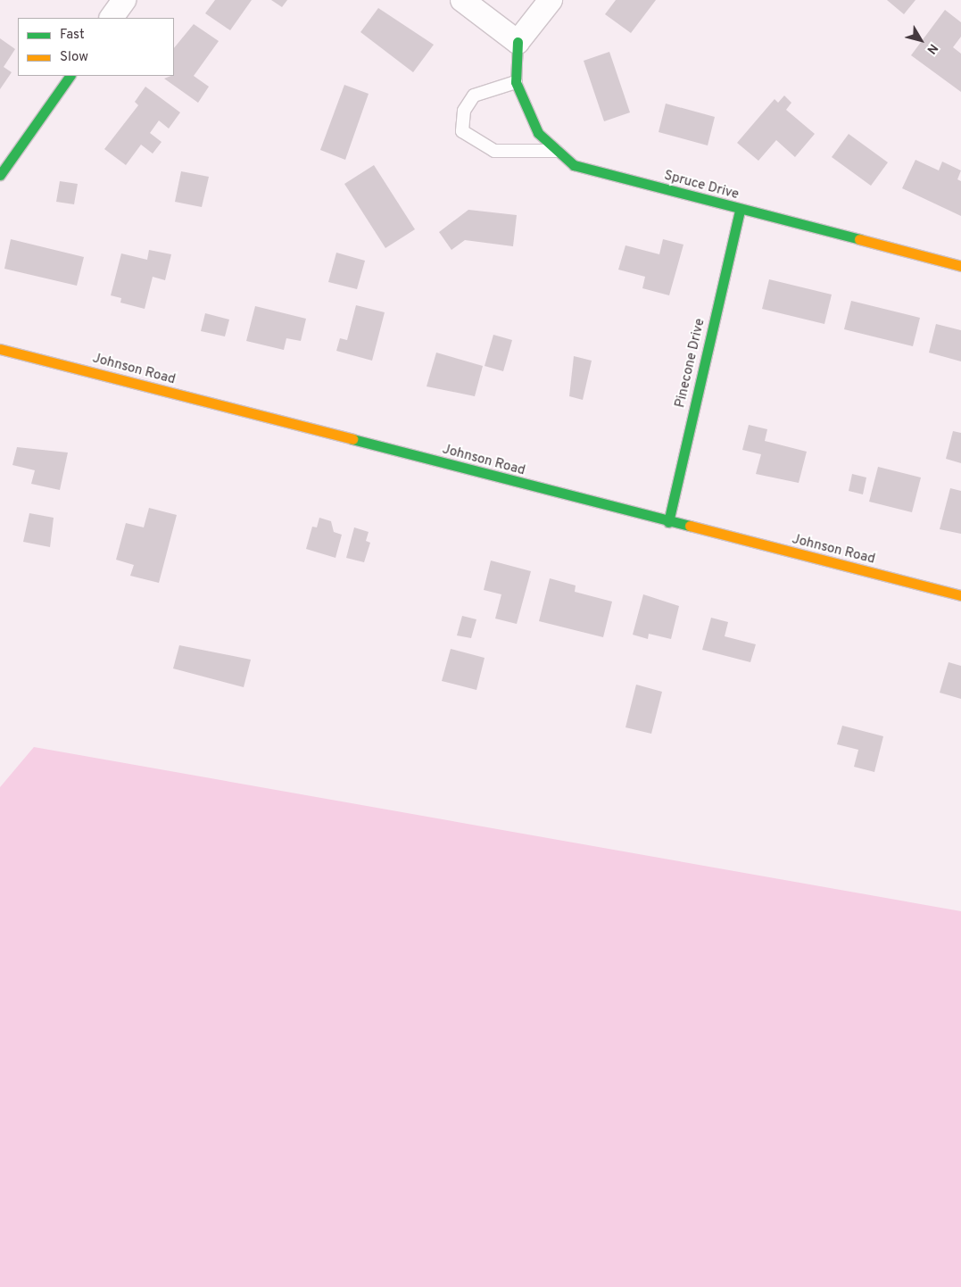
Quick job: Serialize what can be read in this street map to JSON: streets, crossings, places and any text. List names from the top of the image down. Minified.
{"streets":{"street":["Spruce Drive","Pinecone Drive","Johnson Road"]},"crossings":[["Spruce Drive","Pinecone Drive"],["Pinecone Drive","Johnson Road"]],"legend":["Fast","Slow"],"north":"bottom right"}
